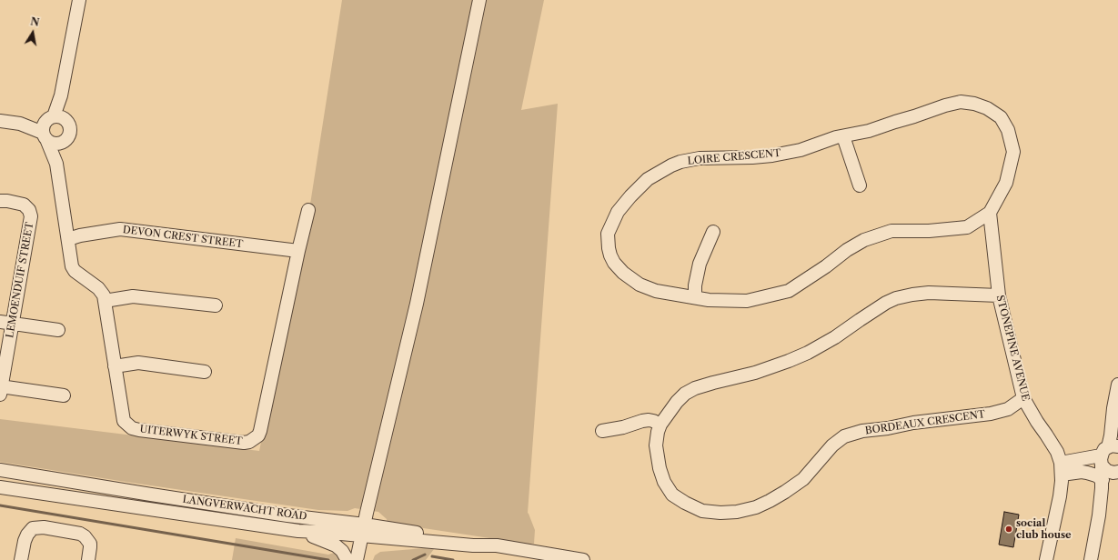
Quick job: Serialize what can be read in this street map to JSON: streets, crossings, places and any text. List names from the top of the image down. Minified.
{"streets":{"street":["LOIRE CRESCENT","DEVON CREST STREET","LEMOENDUIF STREET","STONEPINE AVENUE","BORDEAUX CRESCENT","UITERWYK STREET","LANGVERWACHT ROAD"]},"crossings":[["LOIRE CRESCENT","STONEPINE AVENUE"],["DEVON CREST STREET","UITERWYK STREET"],["STONEPINE AVENUE","BORDEAUX CRESCENT"]],"places":["social club house"],"north":"top"}
